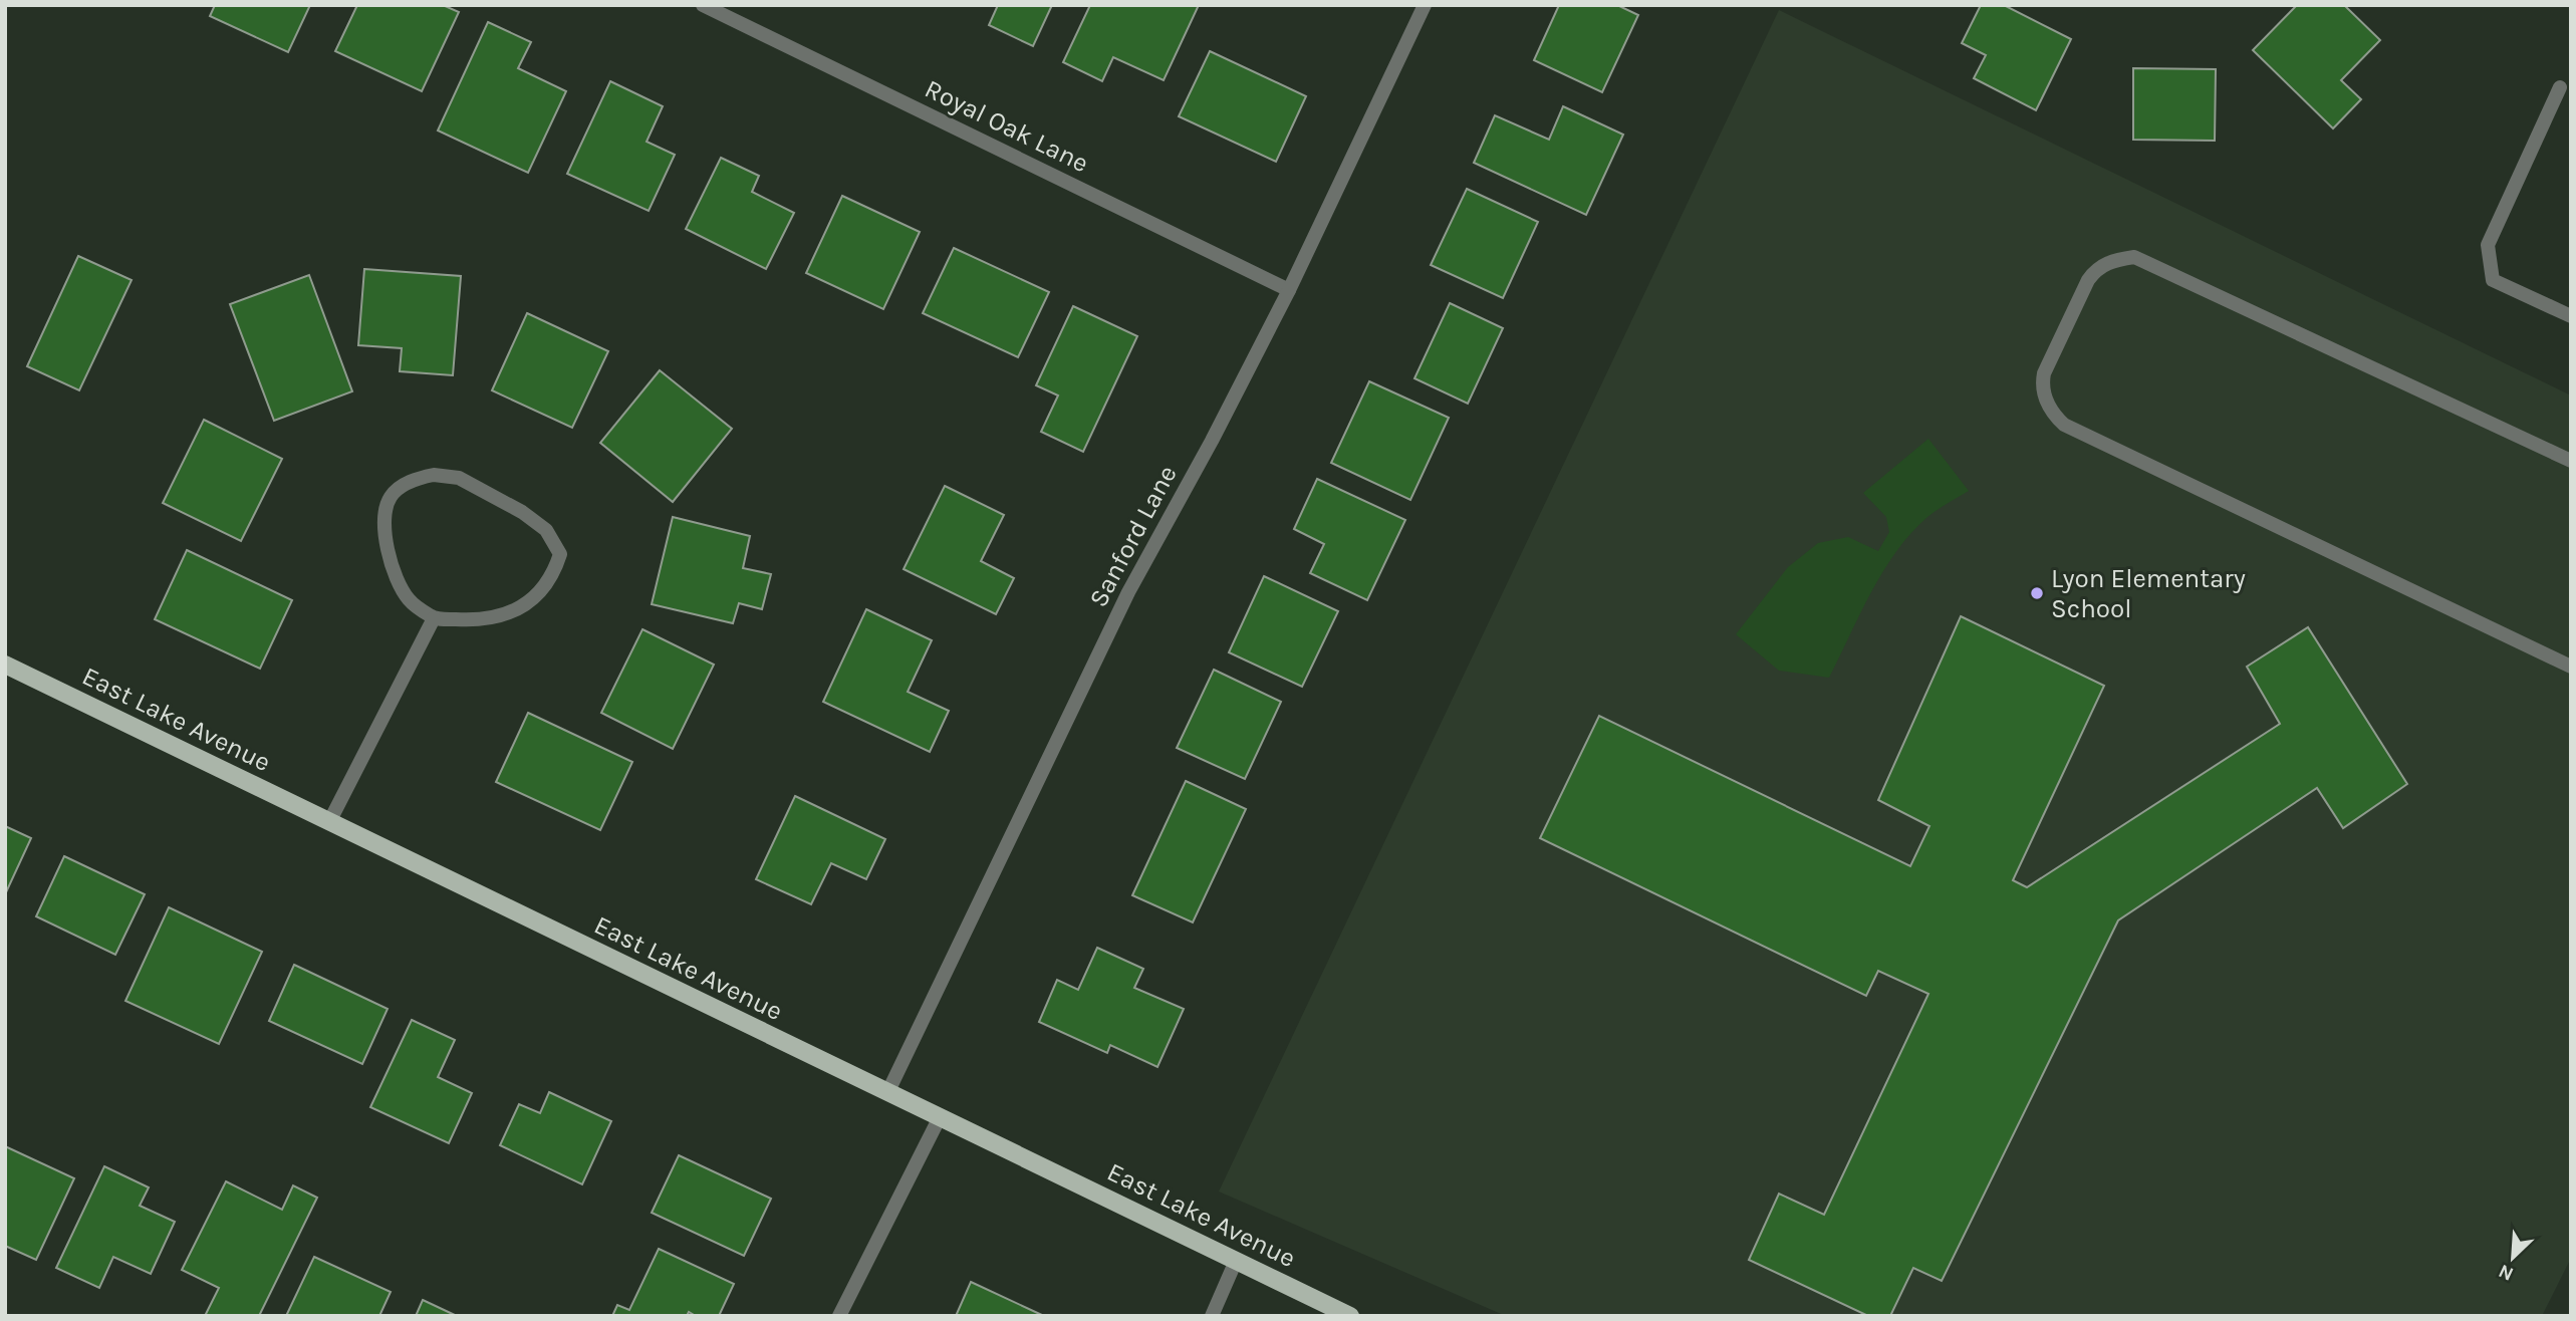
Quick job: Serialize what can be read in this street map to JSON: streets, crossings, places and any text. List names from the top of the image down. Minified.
{"streets":{"main road":["East Lake Avenue"],"street":["Royal Oak Lane","Sanford Lane"]},"crossings":[["Royal Oak Lane","Sanford Lane"],["Sanford Lane","East Lake Avenue"]],"places":["Lyon Elementary School"],"north":"bottom left"}
